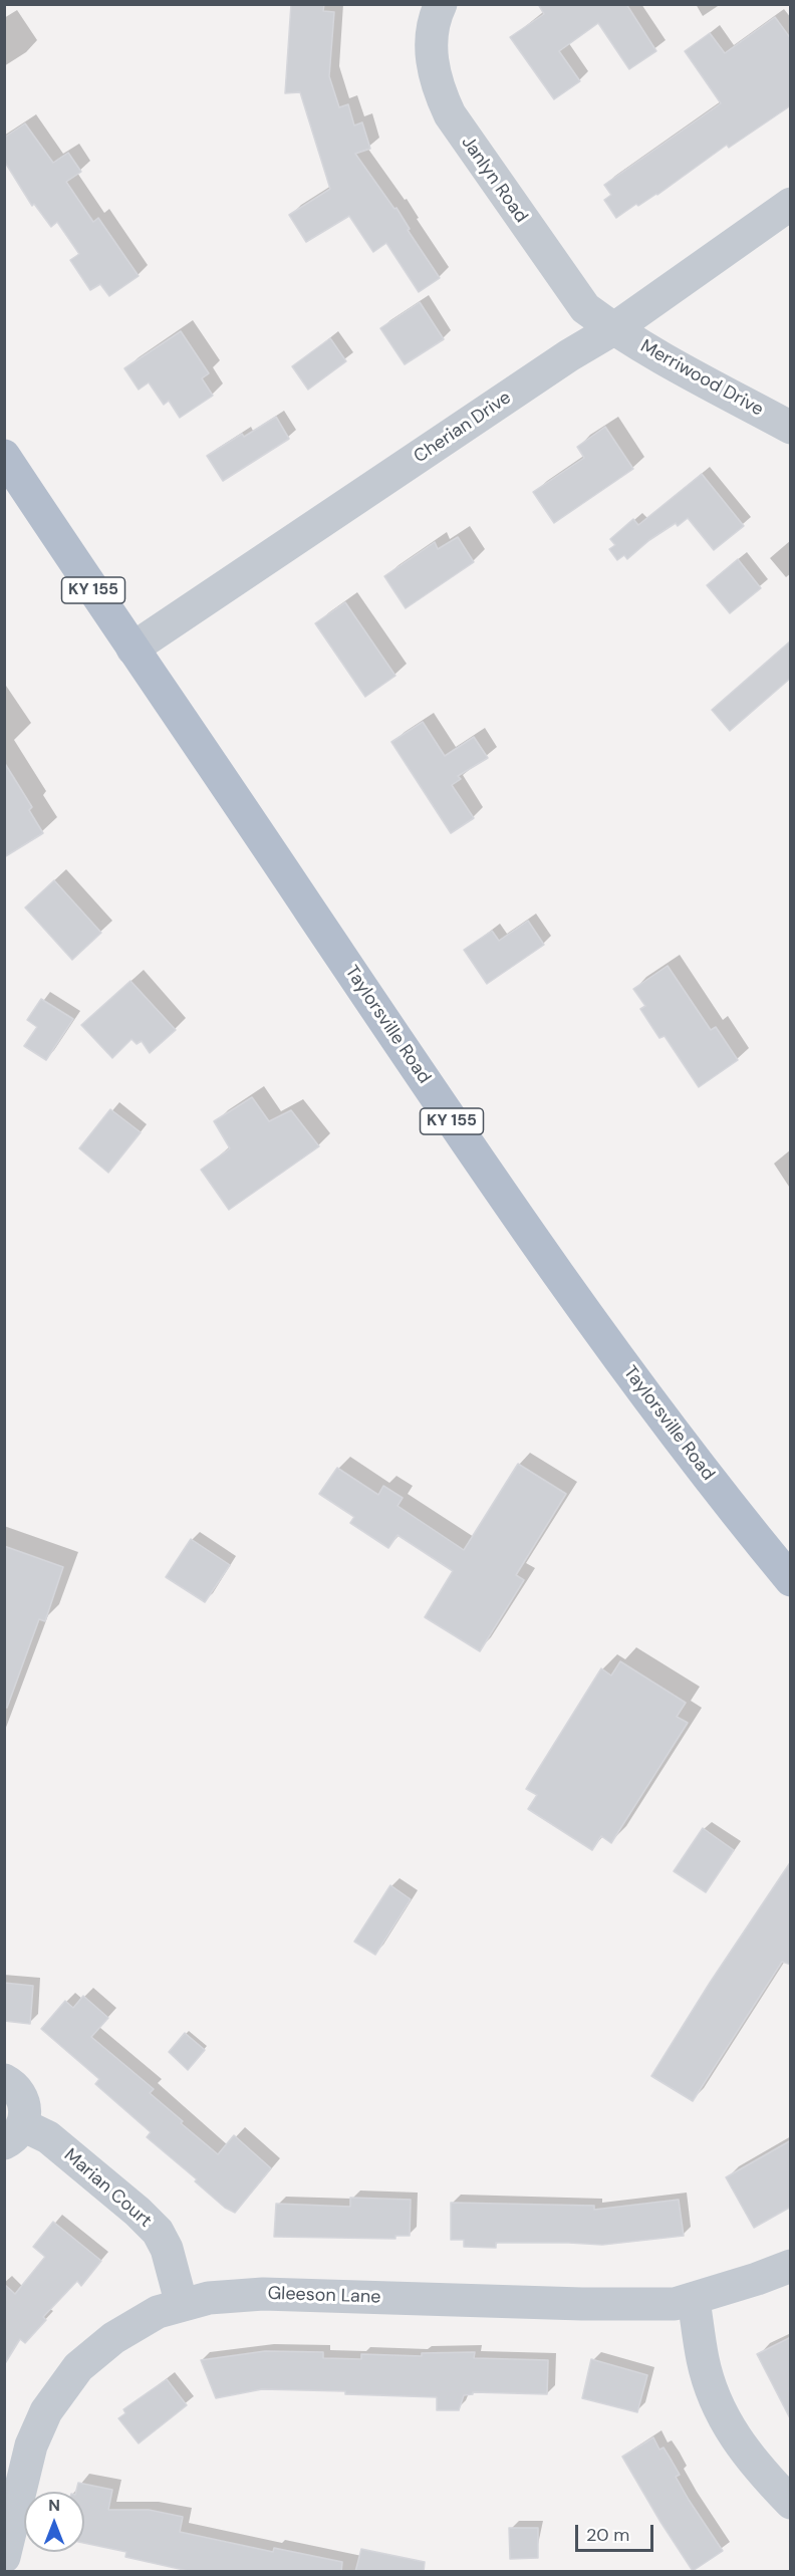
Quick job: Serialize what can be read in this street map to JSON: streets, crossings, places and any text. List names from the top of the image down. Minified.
{"streets":{"main road":["KY 155","Taylorsville Road"],"street":["Janlyn Road","Merriwood Drive","Cherian Drive","Marian Court","Gleeson Lane"]},"crossings":[["Janlyn Road","Merriwood Drive"],["Janlyn Road","Cherian Drive"],["Merriwood Drive","Cherian Drive"],["Cherian Drive","Taylorsville Road"],["Marian Court","Gleeson Lane"]],"scale_bar":"20 m","north":"top"}
